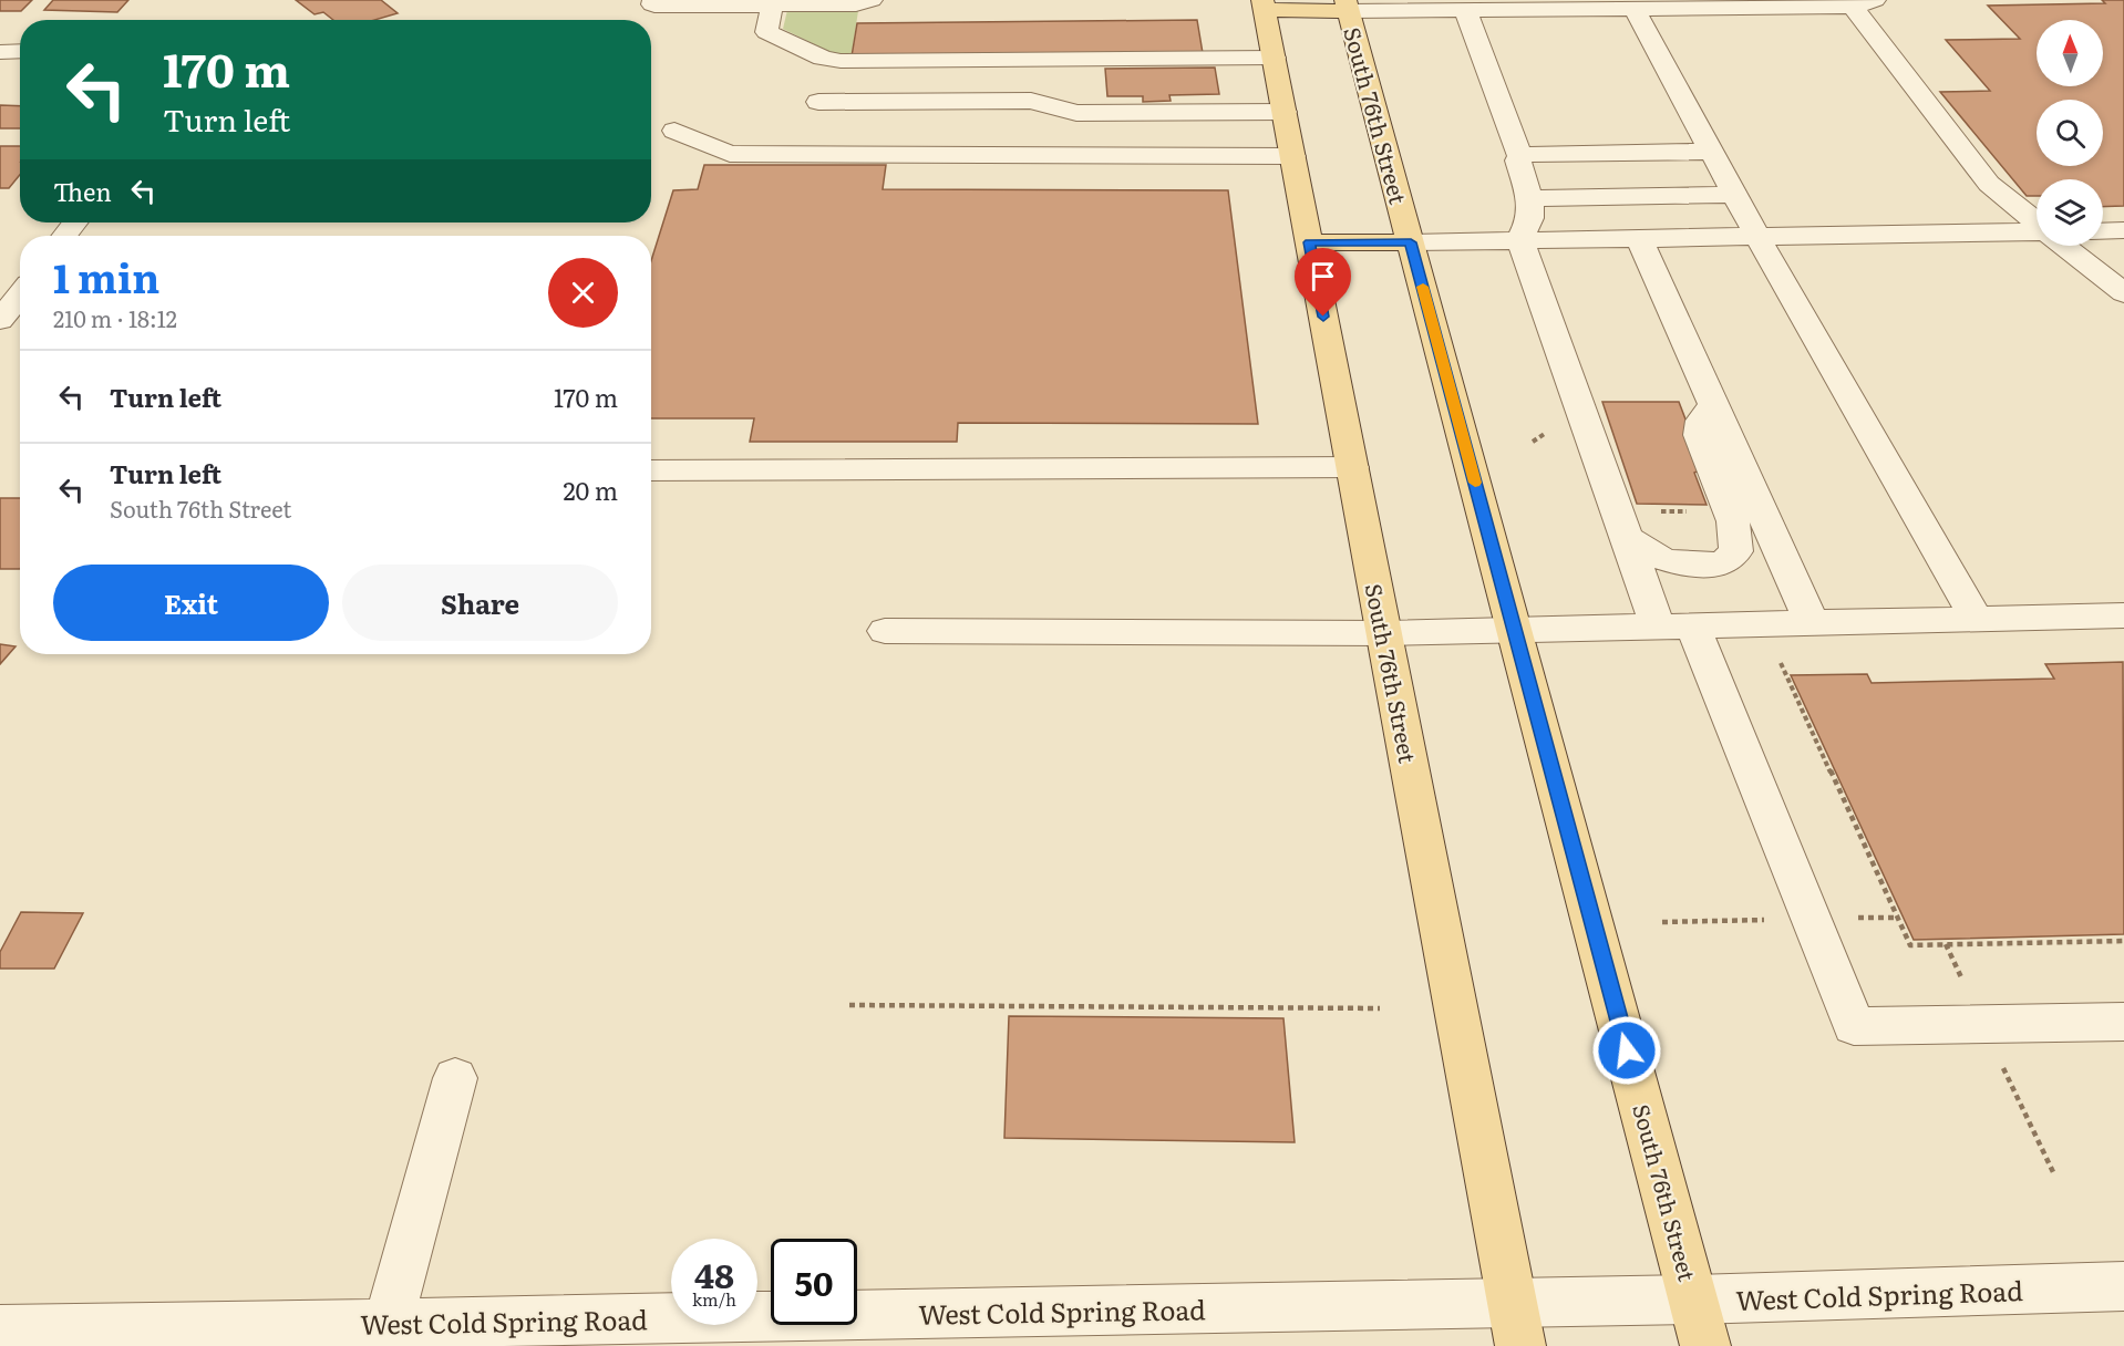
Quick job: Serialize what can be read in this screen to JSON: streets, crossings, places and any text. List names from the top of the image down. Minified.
{"streets":{"main road":["South 76th Street"],"street":["West Cold Spring Road"]},"crossings":[["South 76th Street","West Cold Spring Road"]],"north":"top","page":{"turn":["170 m","Turn left"],"then":"Then","heading":["1 min","210 m · 18:12"],"list":[{"name":"Turn left","value":"170 m"},{"name":"Turn left","note":"South 76th Street","value":"20 m"}],"buttons":["Exit","Share"],"speed":"48 km/h","limit":"50"}}
